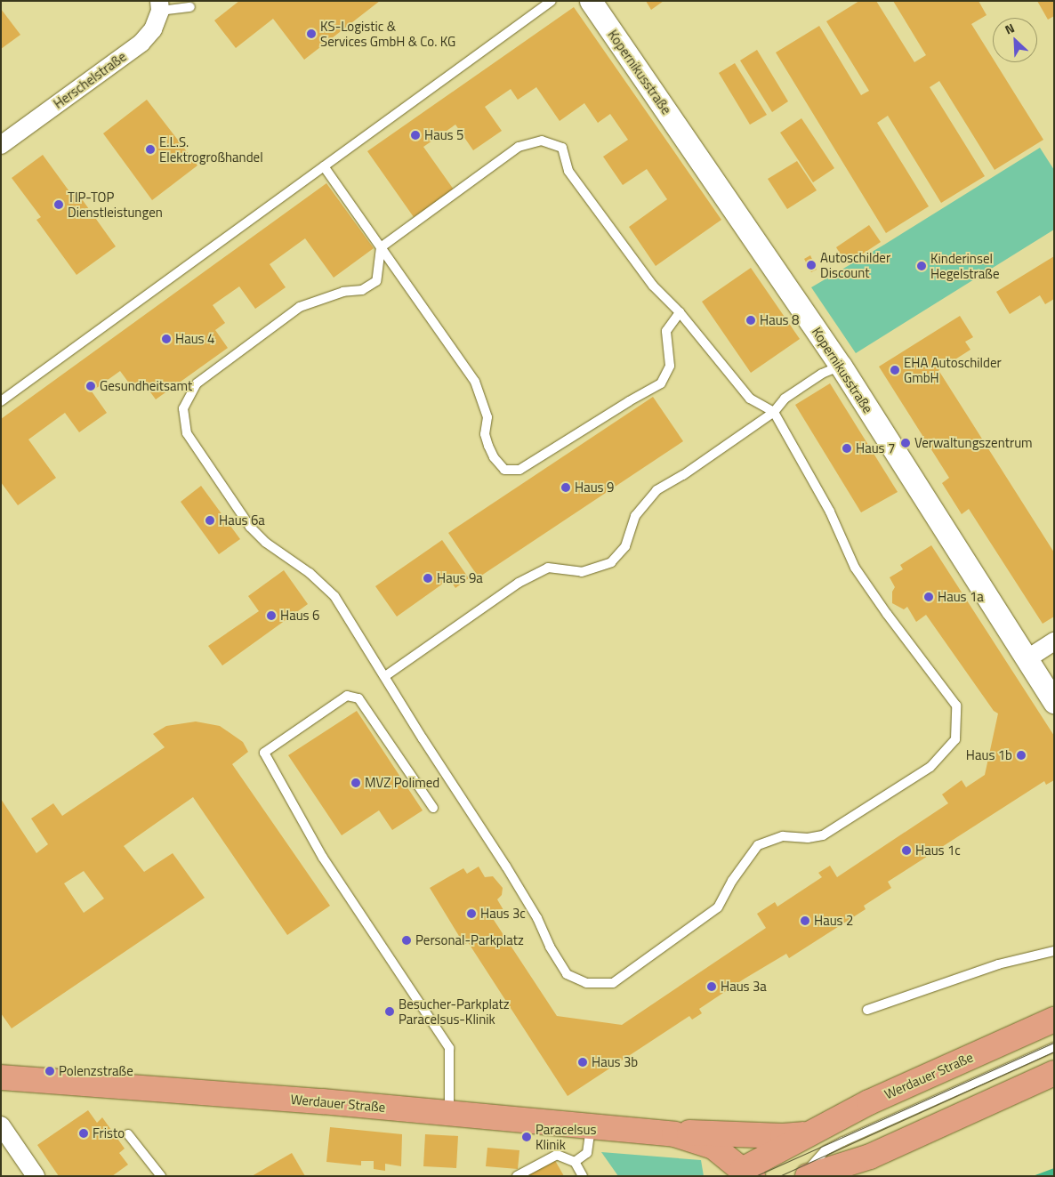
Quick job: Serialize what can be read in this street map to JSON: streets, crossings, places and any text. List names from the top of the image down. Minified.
{"streets":{"main road":["Werdauer Straße"],"street":["Kopernikusstraße","Herschelstraße"]},"places":["KS-Logistic & Services GmbH & Co. KG","Haus 5","E.L.S. Elektrogroßhandel","TIP-TOP Dienstleistungen","Autoschilder Discount","Kinderinsel Hegelstraße","Haus 8","Haus 4","EHA Autoschilder GmbH","Gesundheitsamt","Verwaltungszentrum","Haus 7","Haus 9","Haus 6a","Haus 9a","Haus 1a","Haus 6","Haus 1b","MVZ Polimed","Haus 1c","Haus 3c","Haus 2","Personal-Parkplatz","Haus 3a","Besucher-Parkplatz Paracelsus-Klinik","Haus 3b","Polenzstraße","Fristo","Paracelsus Klinik"],"north":"top left"}
